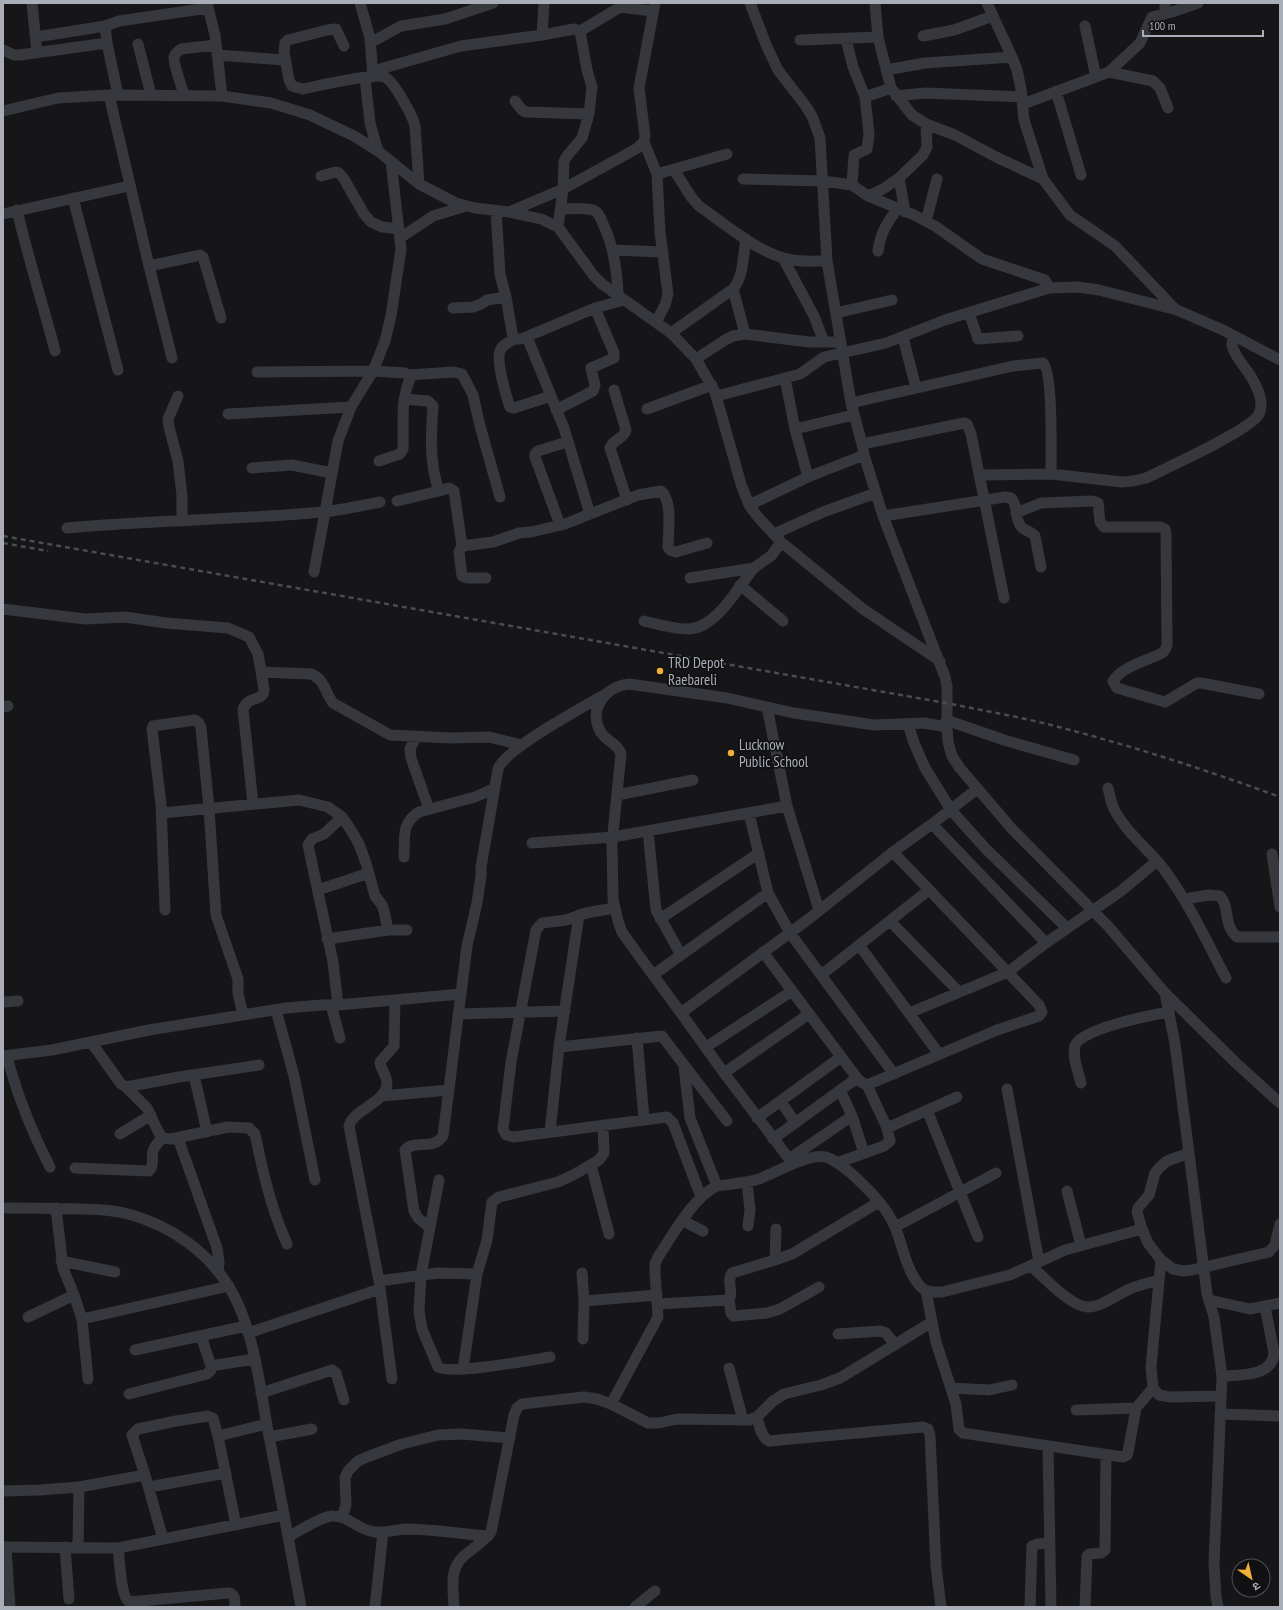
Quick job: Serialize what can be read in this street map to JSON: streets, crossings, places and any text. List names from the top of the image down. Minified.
{"places":["TRD Depot Raebareli","Lucknow Public School"],"scale_bar":"100 m","north":"bottom right"}
